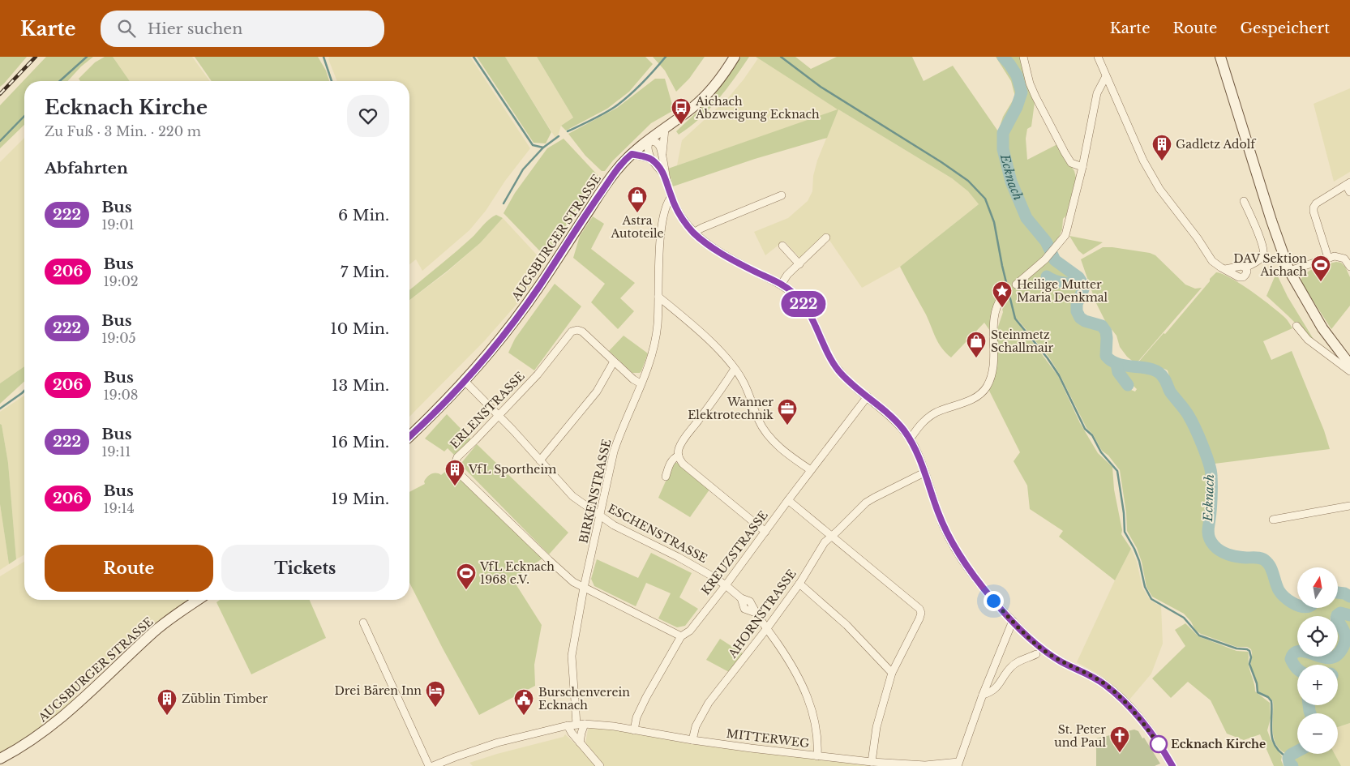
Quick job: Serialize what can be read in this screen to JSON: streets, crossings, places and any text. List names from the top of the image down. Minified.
{"streets":{"main road":["AUGSBURGER STRASSE"],"street":["ERLENSTRASSE","BIRKENSTRASSE","ESCHENSTRASSE","KREUZSTRASSE","AHORNSTRASSE","MITTERWEG"]},"crossings":[["AUGSBURGER STRASSE","ESCHENSTRASSE"],["ERLENSTRASSE","BIRKENSTRASSE"],["ERLENSTRASSE","ESCHENSTRASSE"],["ERLENSTRASSE","KREUZSTRASSE"],["BIRKENSTRASSE","ESCHENSTRASSE"],["BIRKENSTRASSE","MITTERWEG"],["ESCHENSTRASSE","KREUZSTRASSE"],["ESCHENSTRASSE","AHORNSTRASSE"],["ESCHENSTRASSE","MITTERWEG"],["KREUZSTRASSE","MITTERWEG"],["AHORNSTRASSE","MITTERWEG"]],"water":["Ecknach"],"places":{"bus stop":["Aichach Abzweigung Ecknach"],"building":["Gadletz Adolf","VfL Sportheim","Züblin Timber"],"shop":["Astra Autoteile","Steinmetz Schallmair"],"sports":["DAV Sektion Aichach","VfL Ecknach 1968 e.V."],"place":["Heilige Mutter Maria Denkmal"],"office":["Wanner Elektrotechnik"],"hotel":["Drei Bären Inn"],"public building":["Burschenverein Ecknach"],"other":["Ecknach Kirche"],"church":["St. Peter und Paul"]},"lines":["bus line 222"],"north":"top","page":{"header":"Karte","search":"Hier suchen","nav":["Karte","Route","Gespeichert"],"on_map":"222","heading":[["Ecknach Kirche","Zu Fuß · 3 Min. · 220 m"],"Abfahrten"],"list":[{"mark":"222","name":"Bus","note":"19:01","value":"6 Min."},{"mark":"206","name":"Bus","note":"19:02","value":"7 Min."},{"mark":"222","name":"Bus","note":"19:05","value":"10 Min."},{"mark":"206","name":"Bus","note":"19:08","value":"13 Min."},{"mark":"222","name":"Bus","note":"19:11","value":"16 Min."},{"mark":"206","name":"Bus","note":"19:14","value":"19 Min."}],"buttons":["Route","Tickets"],"map_buttons":["+","−"]}}
